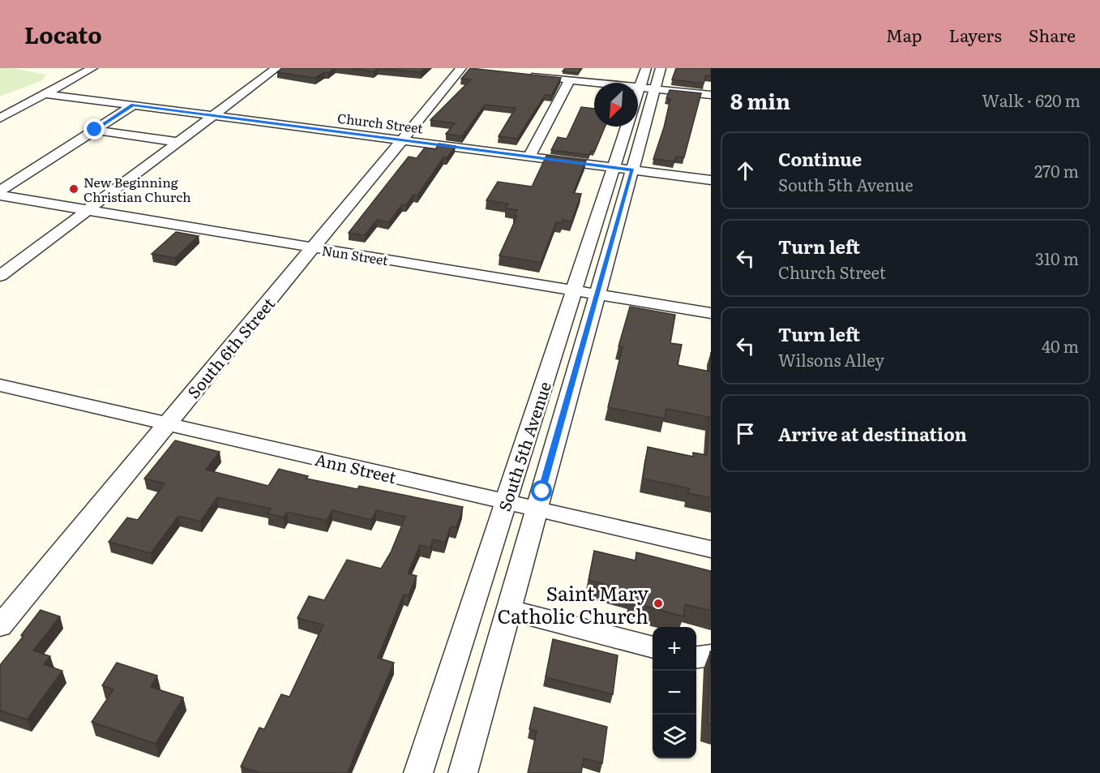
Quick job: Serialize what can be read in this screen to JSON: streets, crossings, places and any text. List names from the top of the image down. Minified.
{"streets":{"street":["Church Street","Nun Street","South 6th Street","South 5th Avenue","Ann Street"]},"crossings":[["Church Street","South 6th Street"],["Church Street","South 5th Avenue"],["Nun Street","South 6th Street"],["Nun Street","South 5th Avenue"],["South 6th Street","Ann Street"],["South 5th Avenue","Ann Street"]],"places":["New Beginning Christian Church","Saint Mary Catholic Church"],"north":"bottom left","page":{"header":"Locato","nav":["Map","Layers","Share"],"heading":["8 min","Walk · 620 m"],"list":[["Continue","South 5th Avenue","270 m"],["Turn left","Church Street","310 m"],["Turn left","Wilsons Alley","40 m"],"Arrive at destination"],"map_buttons":["+","−"]}}
